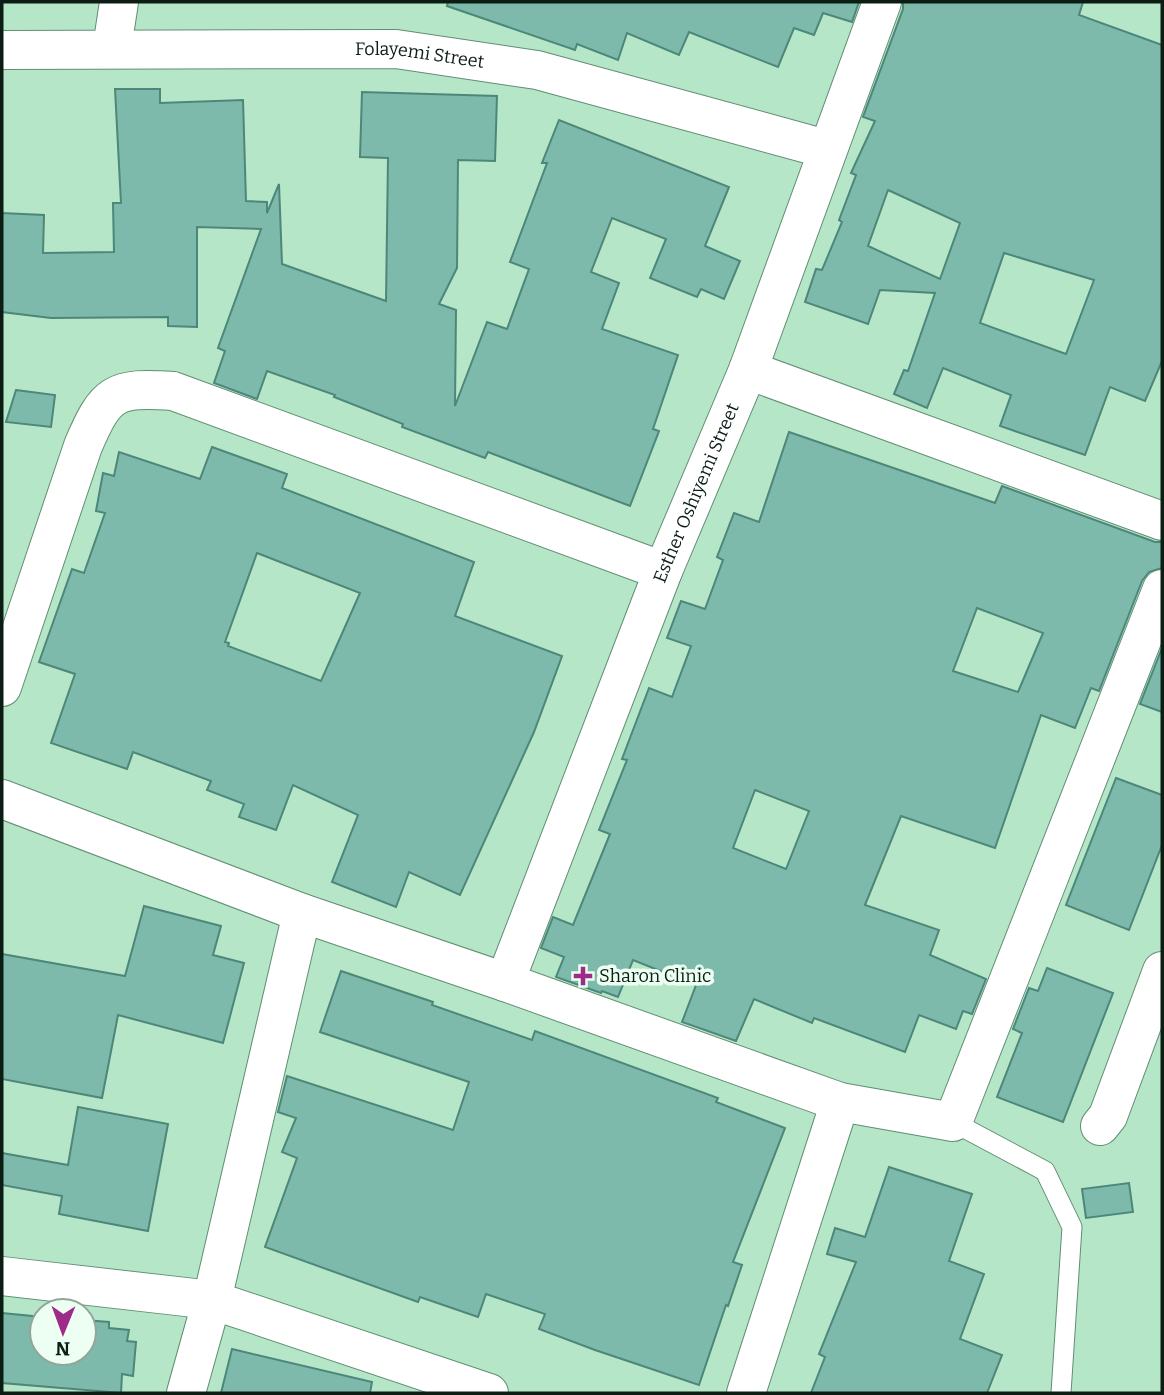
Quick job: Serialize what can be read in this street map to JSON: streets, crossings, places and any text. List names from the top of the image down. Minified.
{"streets":{"street":["Folayemi Street","Esther Oshiyemi Street"]},"crossings":[["Folayemi Street","Esther Oshiyemi Street"]],"places":{"health":["Sharon Clinic"]},"north":"bottom"}
